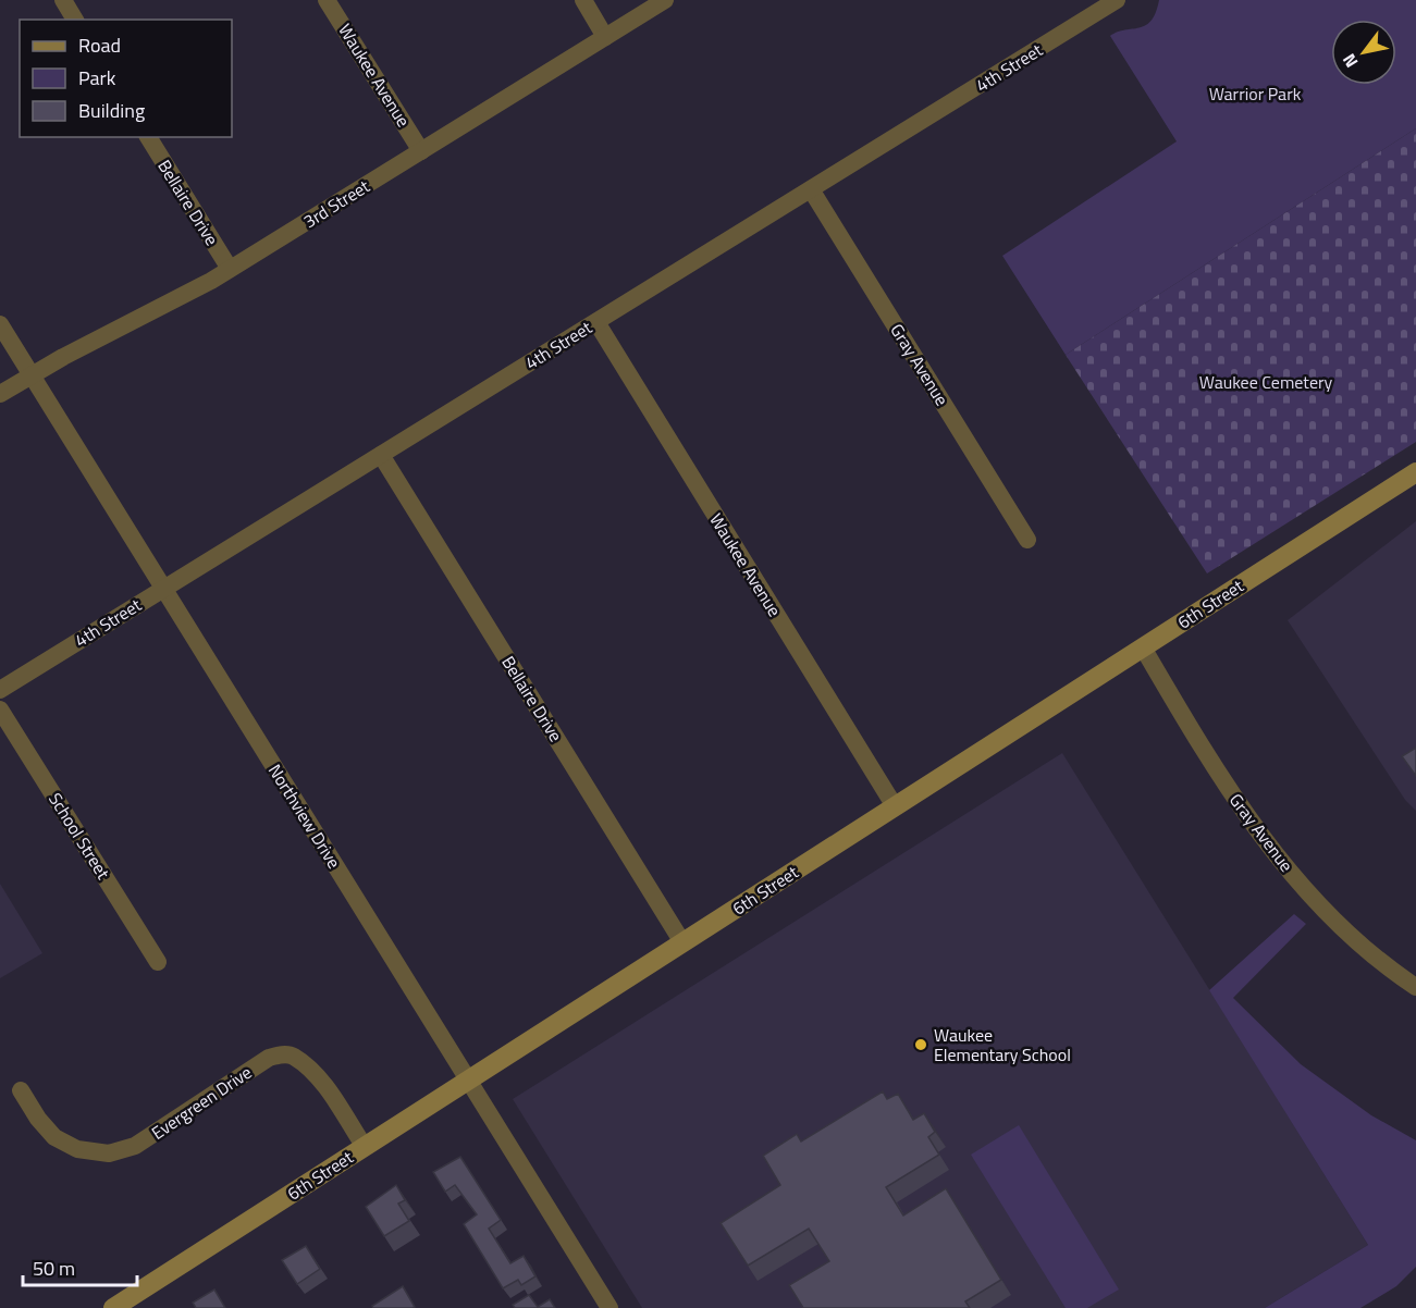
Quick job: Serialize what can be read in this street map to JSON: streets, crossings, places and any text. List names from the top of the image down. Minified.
{"streets":{"main road":["6th Street"],"street":["4th Street","Waukee Avenue","Bellaire Drive","3rd Street","Gray Avenue","Northview Drive","School Street","Evergreen Drive"]},"crossings":[["4th Street","Waukee Avenue"],["4th Street","Bellaire Drive"],["4th Street","Gray Avenue"],["4th Street","Northview Drive"],["Waukee Avenue","3rd Street"],["Waukee Avenue","6th Street"],["Bellaire Drive","3rd Street"],["Bellaire Drive","6th Street"],["3rd Street","Northview Drive"],["Gray Avenue","6th Street"],["6th Street","Northview Drive"],["6th Street","Evergreen Drive"]],"parks":["Warrior Park","Waukee Cemetery"],"places":["Waukee Elementary School"],"legend":["Road","Park","Building"],"scale_bar":"50 m","north":"bottom left"}
